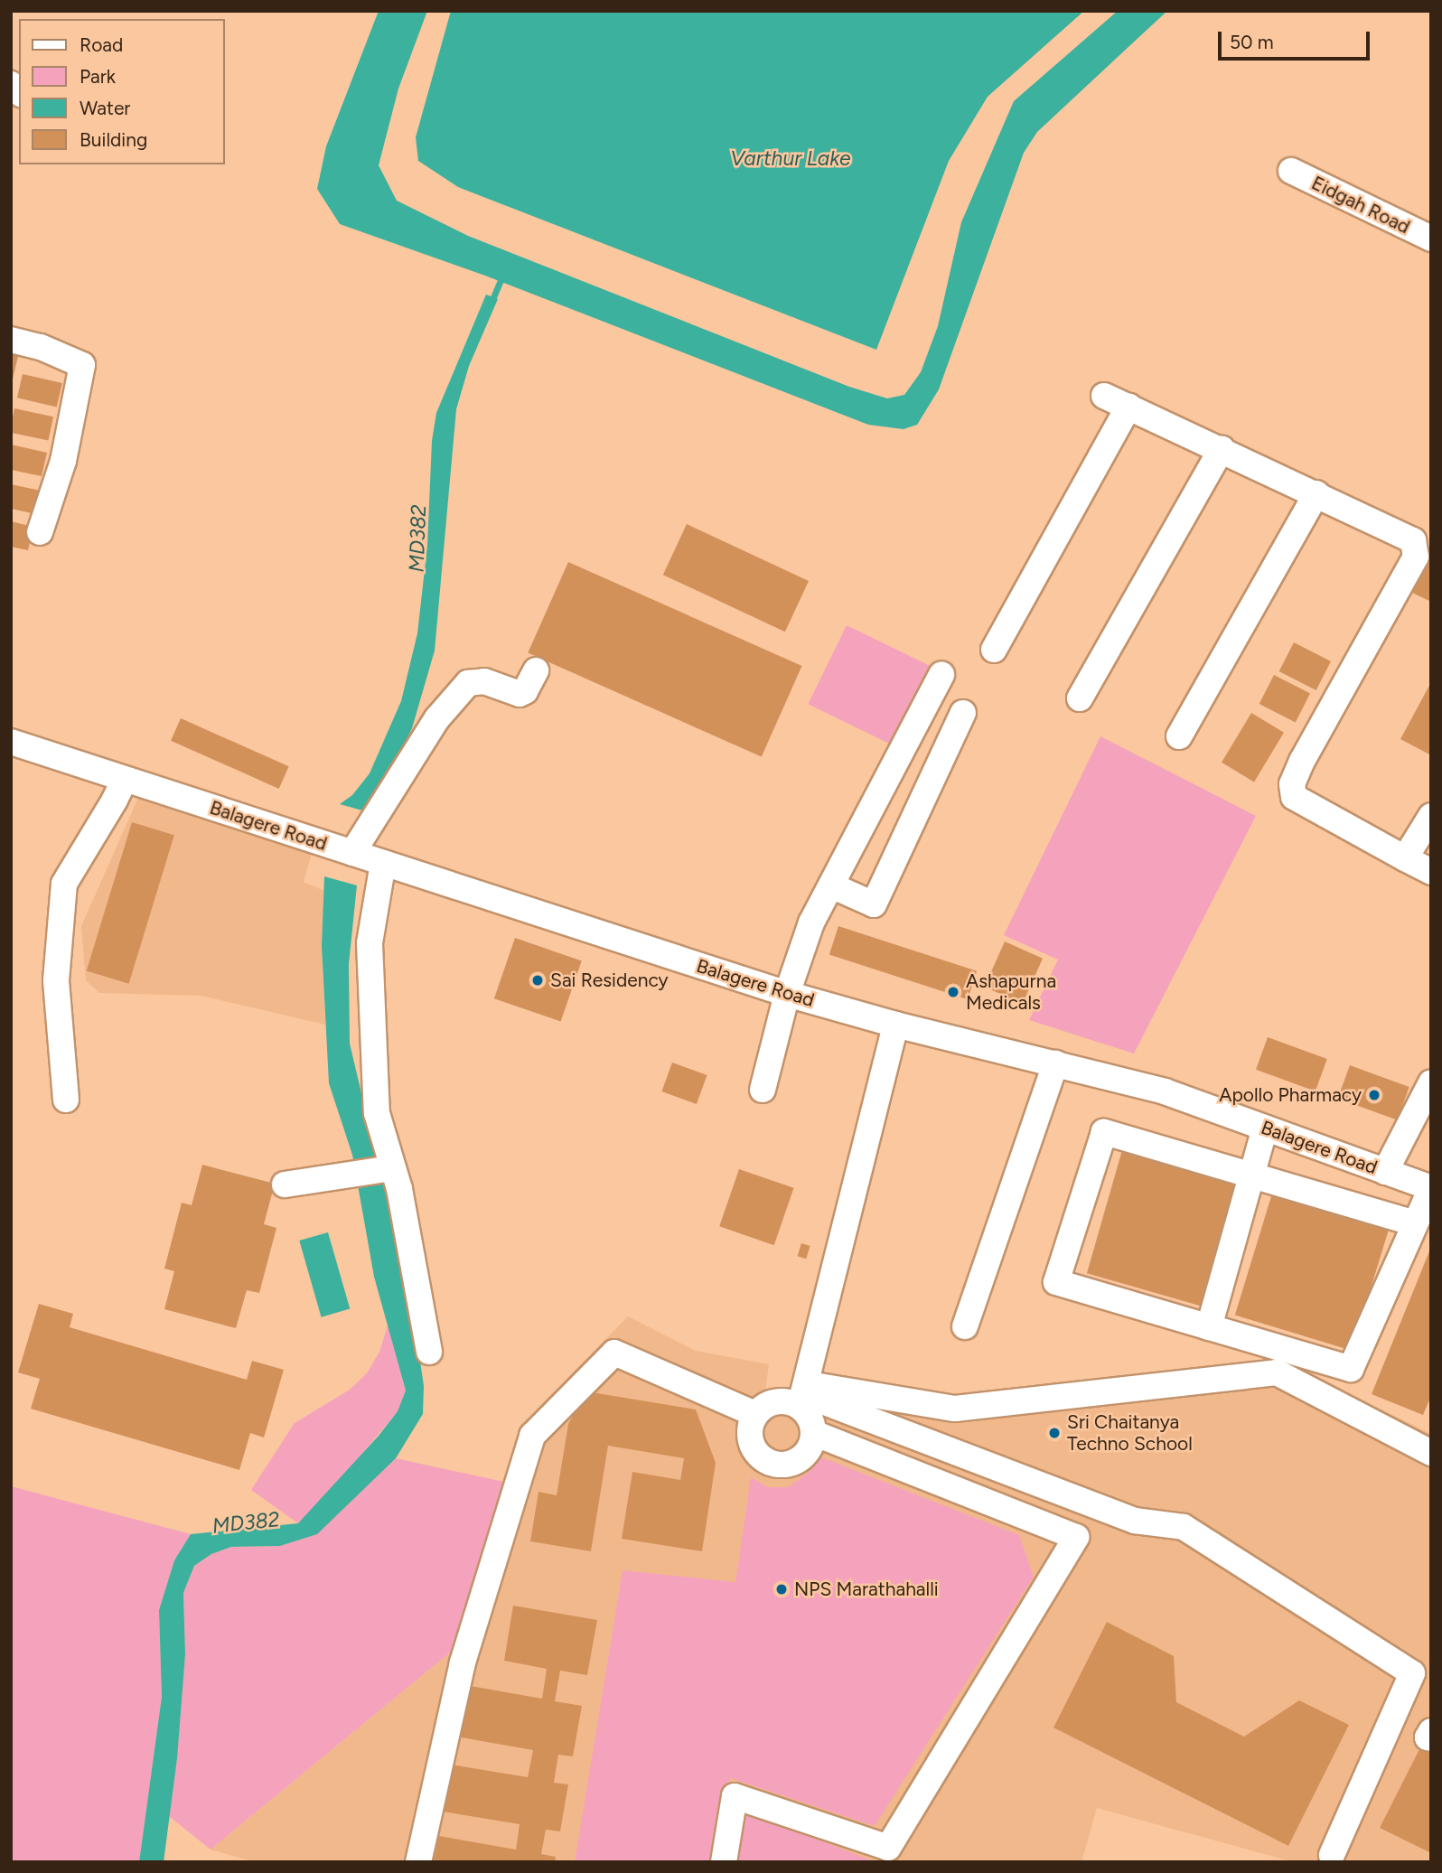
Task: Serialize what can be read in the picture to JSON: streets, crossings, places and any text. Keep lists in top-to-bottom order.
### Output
{
  "streets": {
    "street": ["Eidgah Road", "Balagere Road"]
  },
  "water": ["Varthur Lake", "MD382"],
  "places": [
    "Sai Residency",
    "Ashapurna Medicals",
    "Apollo Pharmacy",
    "Sri Chaitanya Techno School",
    "NPS Marathahalli"
  ],
  "legend": [
    "Road",
    "Park",
    "Water",
    "Building"
  ],
  "scale_bar": "50 m"
}
